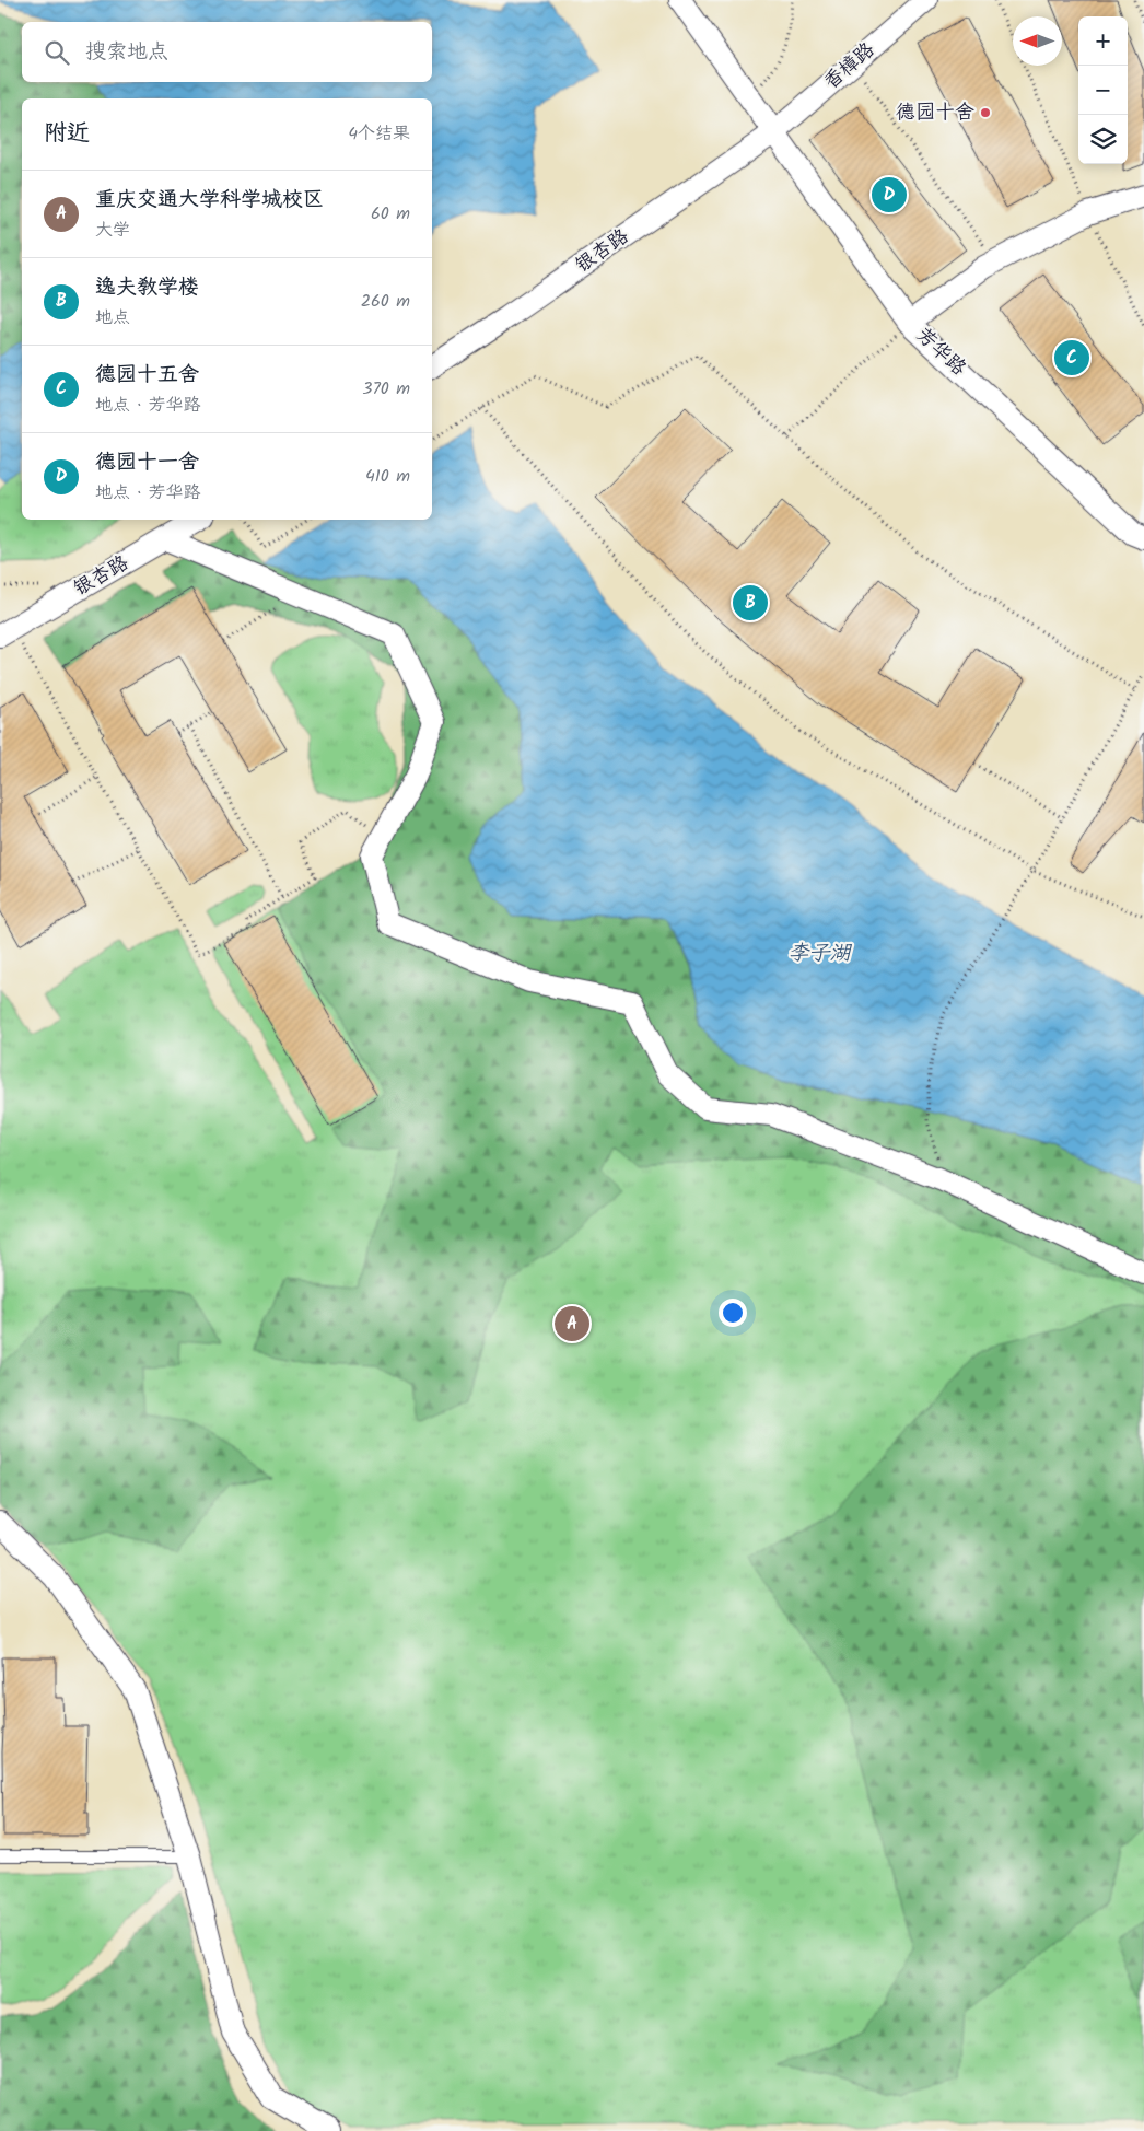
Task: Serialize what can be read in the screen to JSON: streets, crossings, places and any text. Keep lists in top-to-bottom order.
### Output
{
  "streets": {
    "street": ["香樟路", "银杏路", "芳华路"]
  },
  "crossings": [
    ["香樟路", "银杏路"],
    ["香樟路", "芳华路"],
    ["银杏路", "芳华路"]
  ],
  "water": ["李子湖"],
  "places": ["德园十舍"],
  "north": "left",
  "page": {
    "map_buttons": ["+", "−"],
    "search": "搜索地点",
    "heading": ["附近", "4个结果"],
    "list": [
      {
        "mark": "A",
        "name": "重庆交通大学科学城校区",
        "note": "大学",
        "value": "60 m"
      },
      {
        "mark": "B",
        "name": "逸夫教学楼",
        "note": "地点",
        "value": "260 m"
      },
      {
        "mark": "C",
        "name": "德园十五舍",
        "note": "地点 · 芳华路",
        "value": "370 m"
      },
      {
        "mark": "D",
        "name": "德园十一舍",
        "note": "地点 · 芳华路",
        "value": "410 m"
      }
    ],
    "pins": [
      "D",
      "C",
      "B",
      "A"
    ]
  }
}
